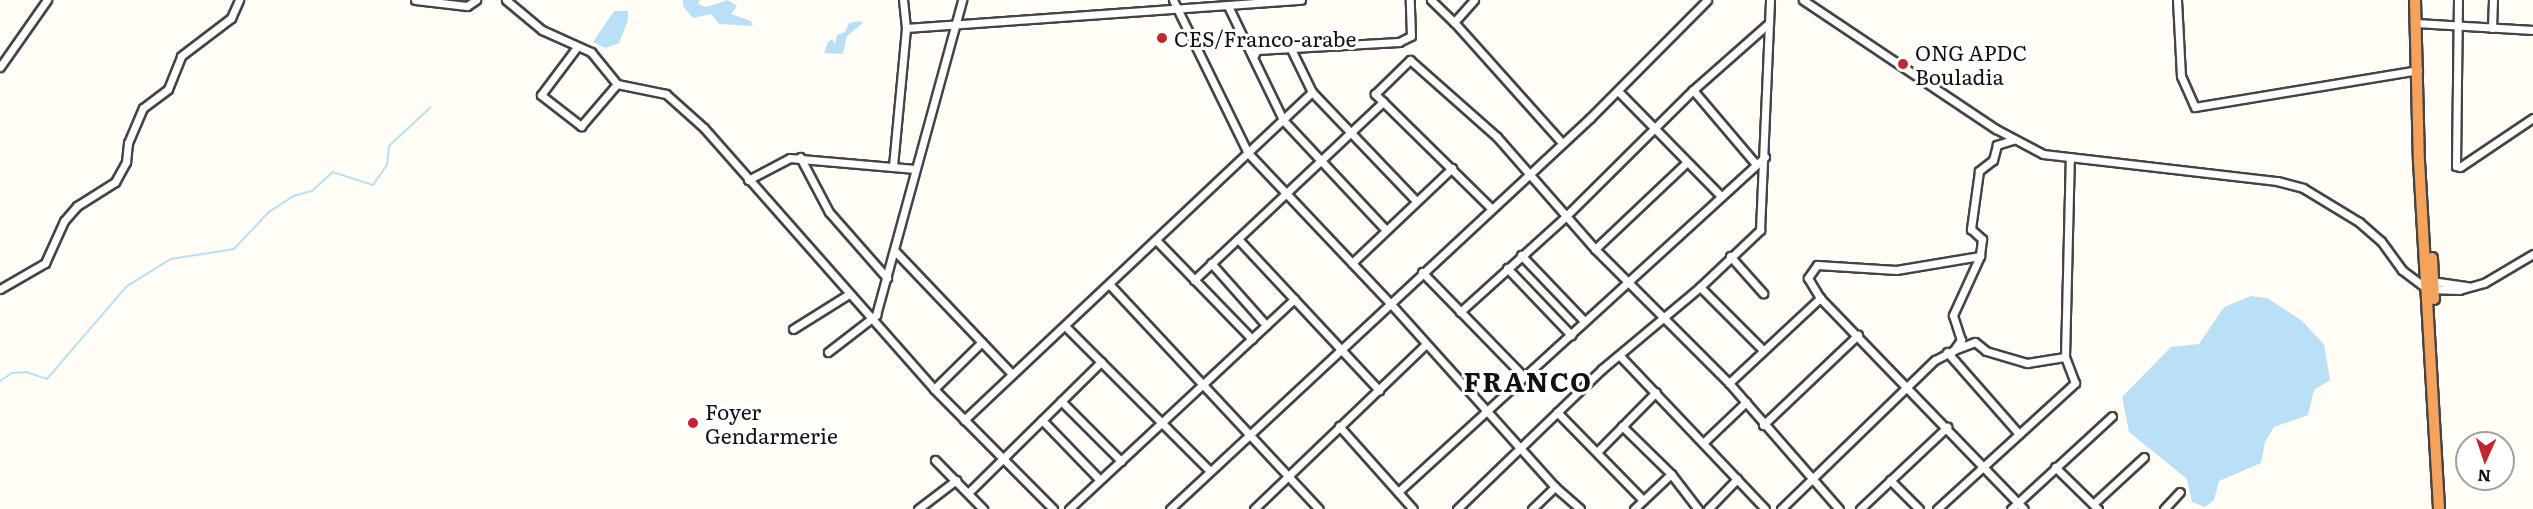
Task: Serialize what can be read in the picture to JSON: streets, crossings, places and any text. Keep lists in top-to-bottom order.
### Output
{
  "districts": ["FRANCO"],
  "places": ["CES/Franco-arabe", "ONG APDC Bouladia", "Foyer Gendarmerie"],
  "north": "bottom"
}
